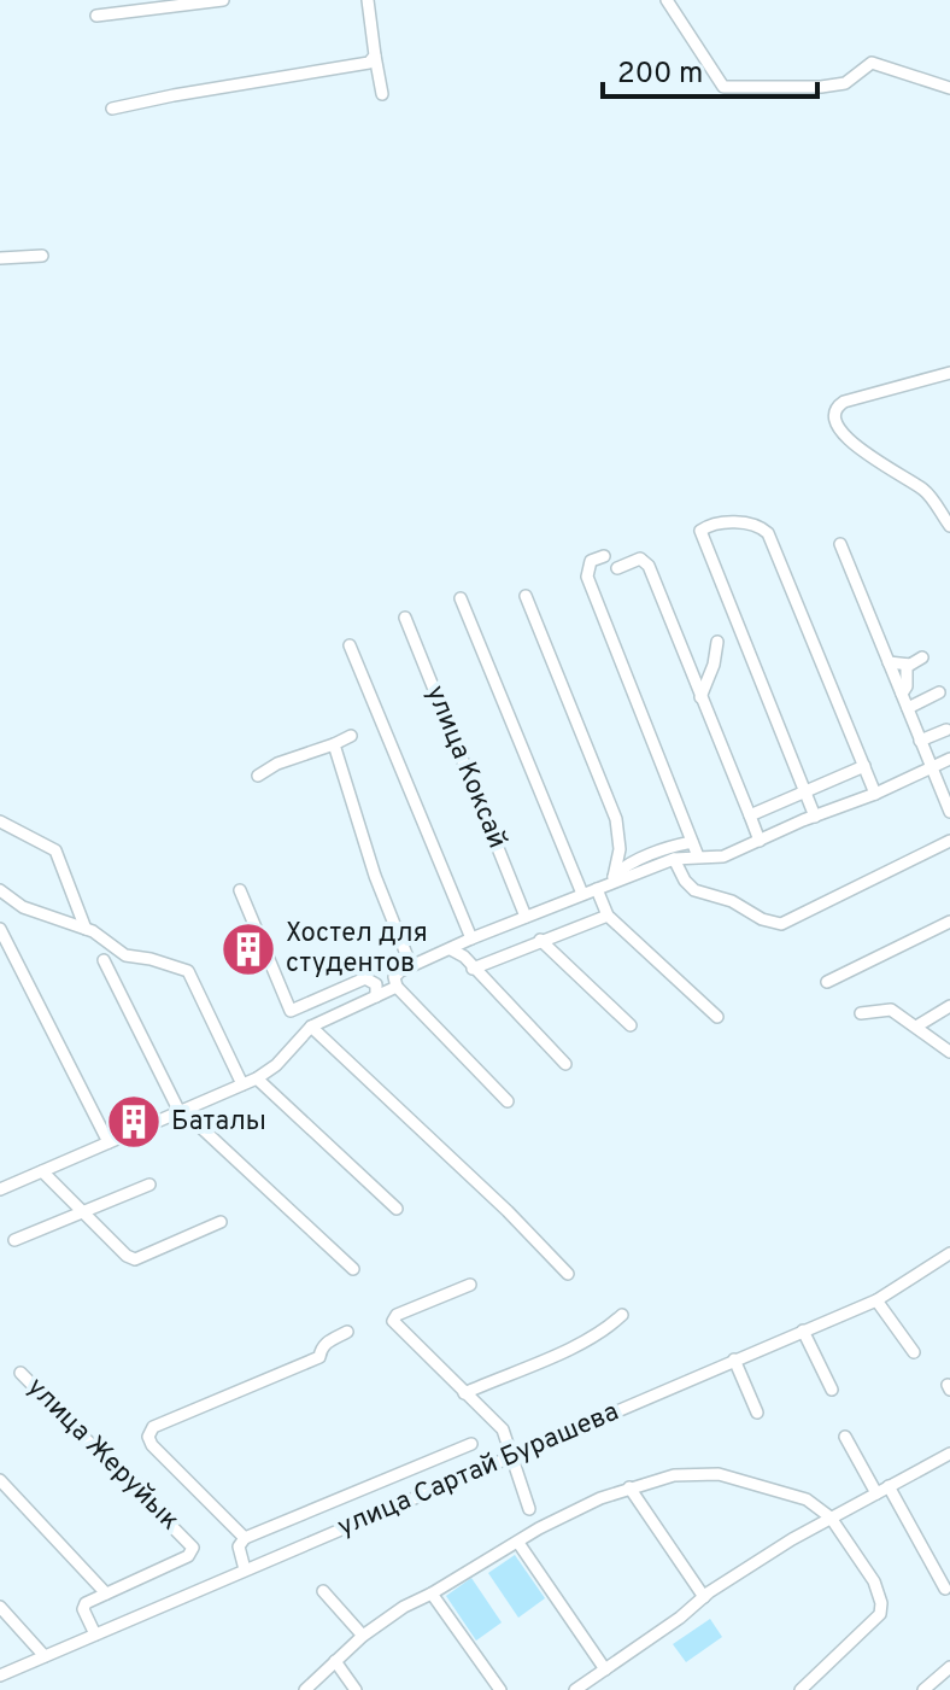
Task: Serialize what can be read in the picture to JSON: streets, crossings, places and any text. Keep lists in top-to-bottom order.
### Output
{
  "streets": {
    "street": ["улица Коксай", "улица Жеруйык", "улица Сартай Бурашева"]
  },
  "places": {
    "building": ["Хостел для студентов", "Баталы"]
  },
  "scale_bar": "200 m"
}
